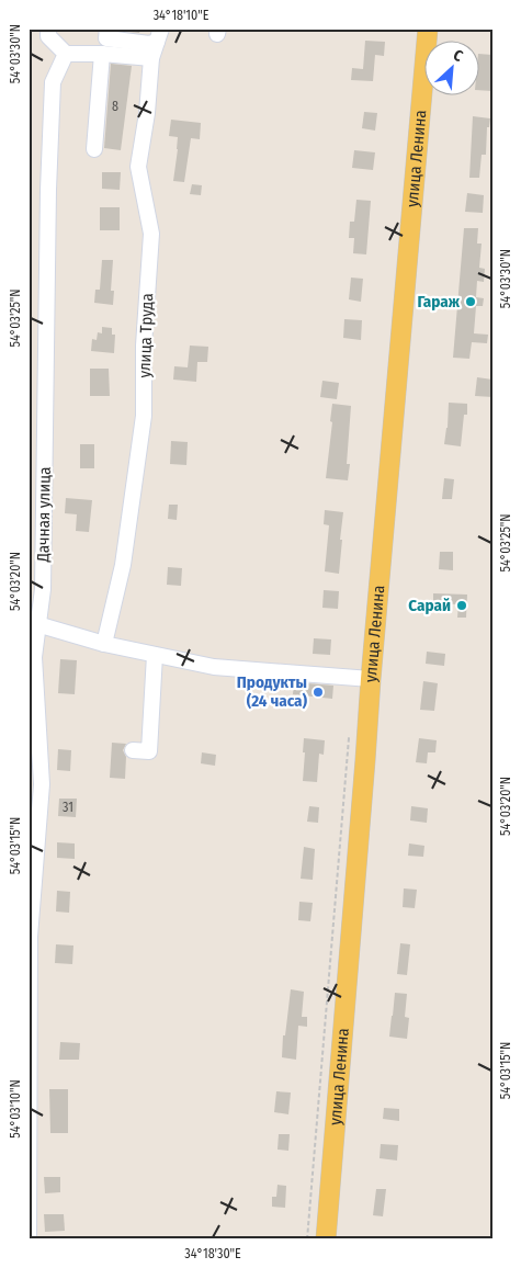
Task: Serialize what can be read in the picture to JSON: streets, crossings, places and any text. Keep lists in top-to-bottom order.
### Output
{
  "streets": {
    "main road": ["улица Ленина"],
    "street": ["улица Труда", "Дачная улица"]
  },
  "places": ["Гараж", "Сарай", "Продукты (24 часа)"],
  "house_numbers": ["8", "31"],
  "north": "top right",
  "coordinates": [
    "34°18'10\"E",
    "54°03'30\"N",
    "54°03'25\"N",
    "54°03'20\"N",
    "54°03'15\"N",
    "54°03'10\"N",
    "34°18'30\"E"
  ]
}
